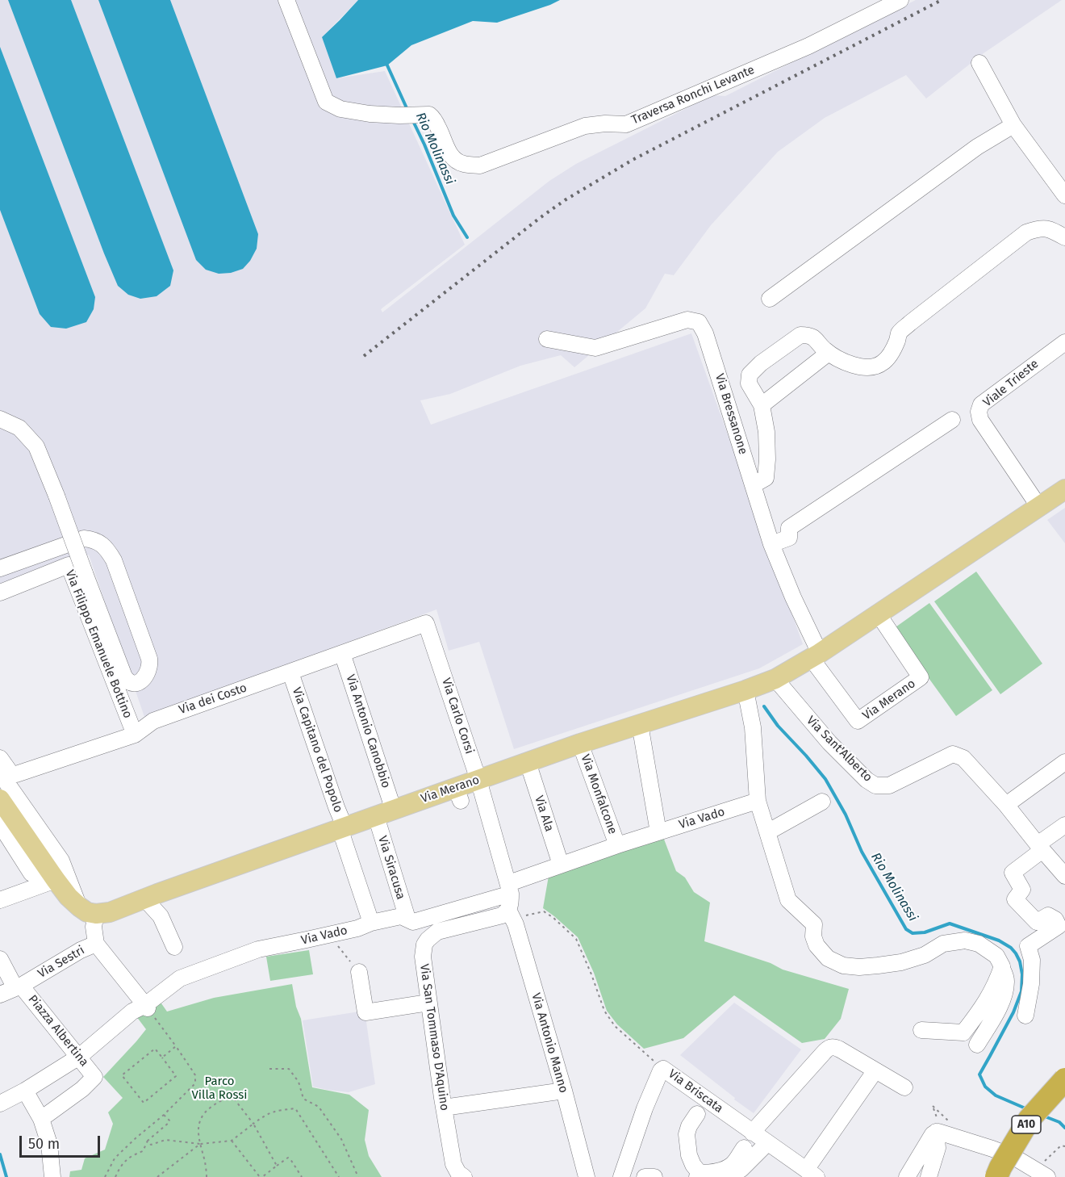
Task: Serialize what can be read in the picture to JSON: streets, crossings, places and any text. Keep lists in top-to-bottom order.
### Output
{
  "streets": {
    "highway": ["A10"],
    "main road": ["Via Merano"],
    "street": [
      "Traversa Ronchi Levante",
      "Viale Trieste",
      "Via Bressanone",
      "Via Filippo Emanuele Bottino",
      "Via dei Costo",
      "Via Carlo Corsi",
      "Via Antonio Canobbio",
      "Via Sant'Alberto",
      "Via Capitano del Popolo",
      "Via Monfalcone",
      "Via Ala",
      "Via Vado",
      "Via Siracusa",
      "Via Sestri",
      "Piazza Albertina",
      "Via San Tommaso D'Aquino",
      "Via Antonio Manno",
      "Via Briscata"
    ]
  },
  "crossings": [
    ["Viale Trieste", "Via Merano"],
    ["Via Bressanone", "Via Merano"],
    ["Via Filippo Emanuele Bottino", "Via dei Costo"],
    ["Via dei Costo", "Via Carlo Corsi"],
    ["Via dei Costo", "Via Antonio Canobbio"],
    ["Via dei Costo", "Via Capitano del Popolo"],
    ["Via Merano", "Via Carlo Corsi"],
    ["Via Merano", "Via Antonio Canobbio"],
    ["Via Merano", "Via Sant'Alberto"],
    ["Via Merano", "Via Capitano del Popolo"],
    ["Via Merano", "Via Monfalcone"],
    ["Via Merano", "Via Ala"],
    ["Via Merano", "Via Siracusa"],
    ["Via Carlo Corsi", "Via Vado"],
    ["Via Antonio Canobbio", "Via Siracusa"],
    ["Via Capitano del Popolo", "Via Vado"],
    ["Via Monfalcone", "Via Vado"],
    ["Via Ala", "Via Vado"],
    ["Via Vado", "Via Siracusa"],
    ["Via Vado", "Piazza Albertina"],
    ["Via Sestri", "Piazza Albertina"],
    ["Via San Tommaso D'Aquino", "Via Antonio Manno"]
  ],
  "water": ["Rio Molinassi"],
  "parks": ["Parco Villa Rossi"],
  "scale_bar": "50 m"
}
